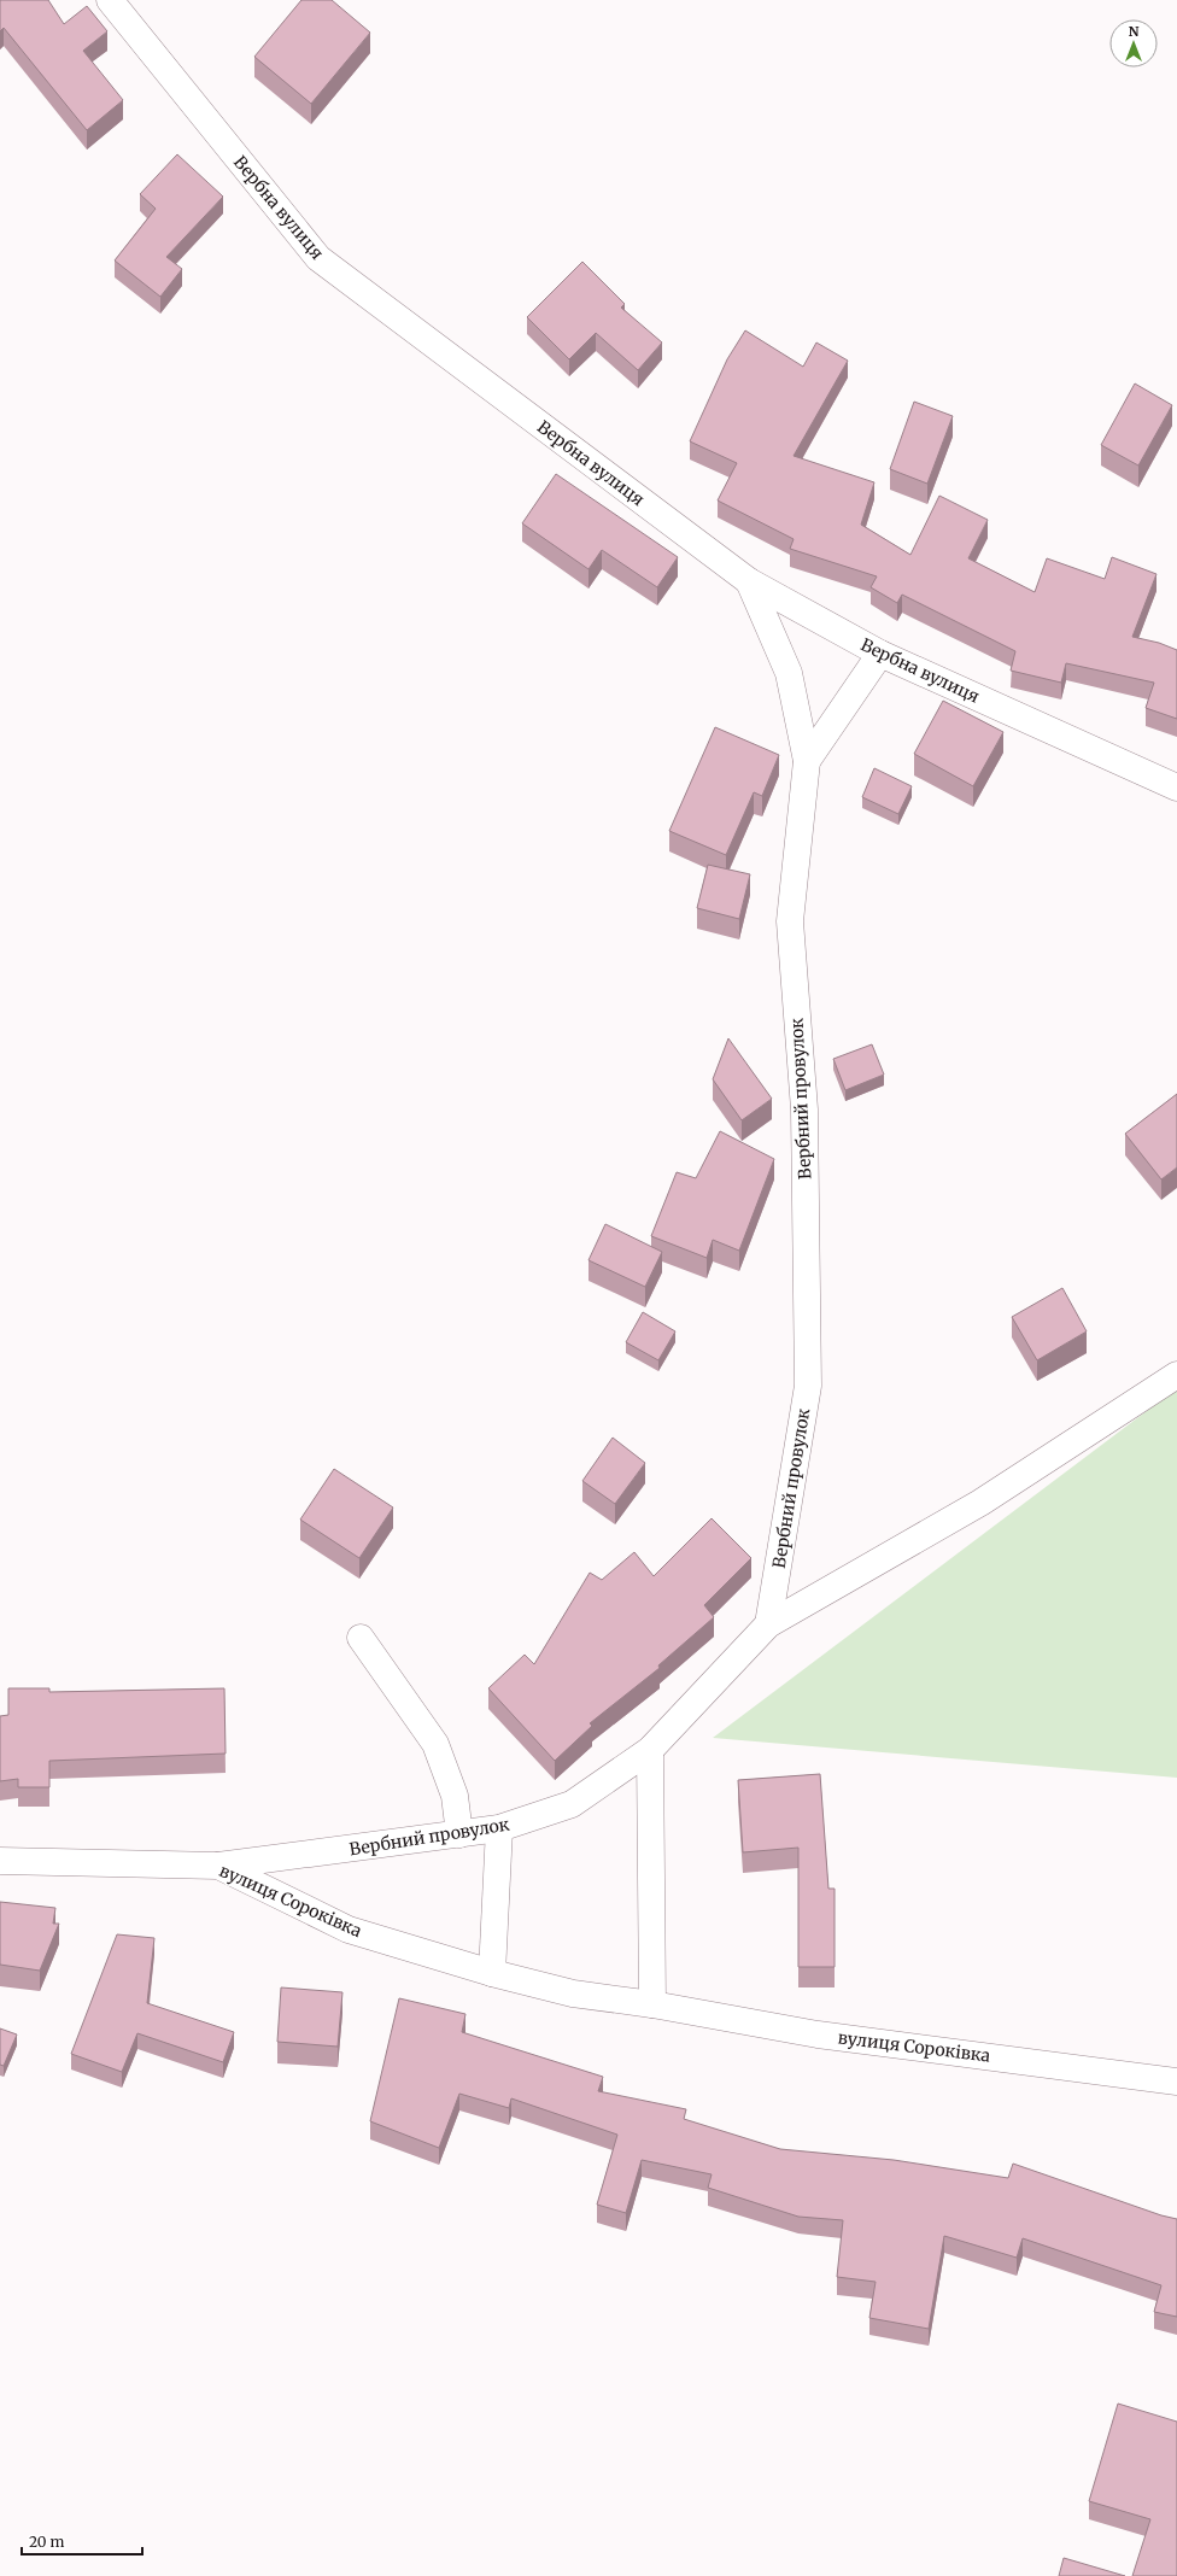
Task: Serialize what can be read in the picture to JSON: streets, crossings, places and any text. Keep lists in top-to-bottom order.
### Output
{
  "streets": {
    "street": ["Вербна вулиця", "Вербний провулок", "вулиця Сороківка"]
  },
  "crossings": [
    ["Вербна вулиця", "Вербний провулок"],
    ["Вербний провулок", "вулиця Сороківка"]
  ],
  "scale_bar": "20 m",
  "north": "top"
}
